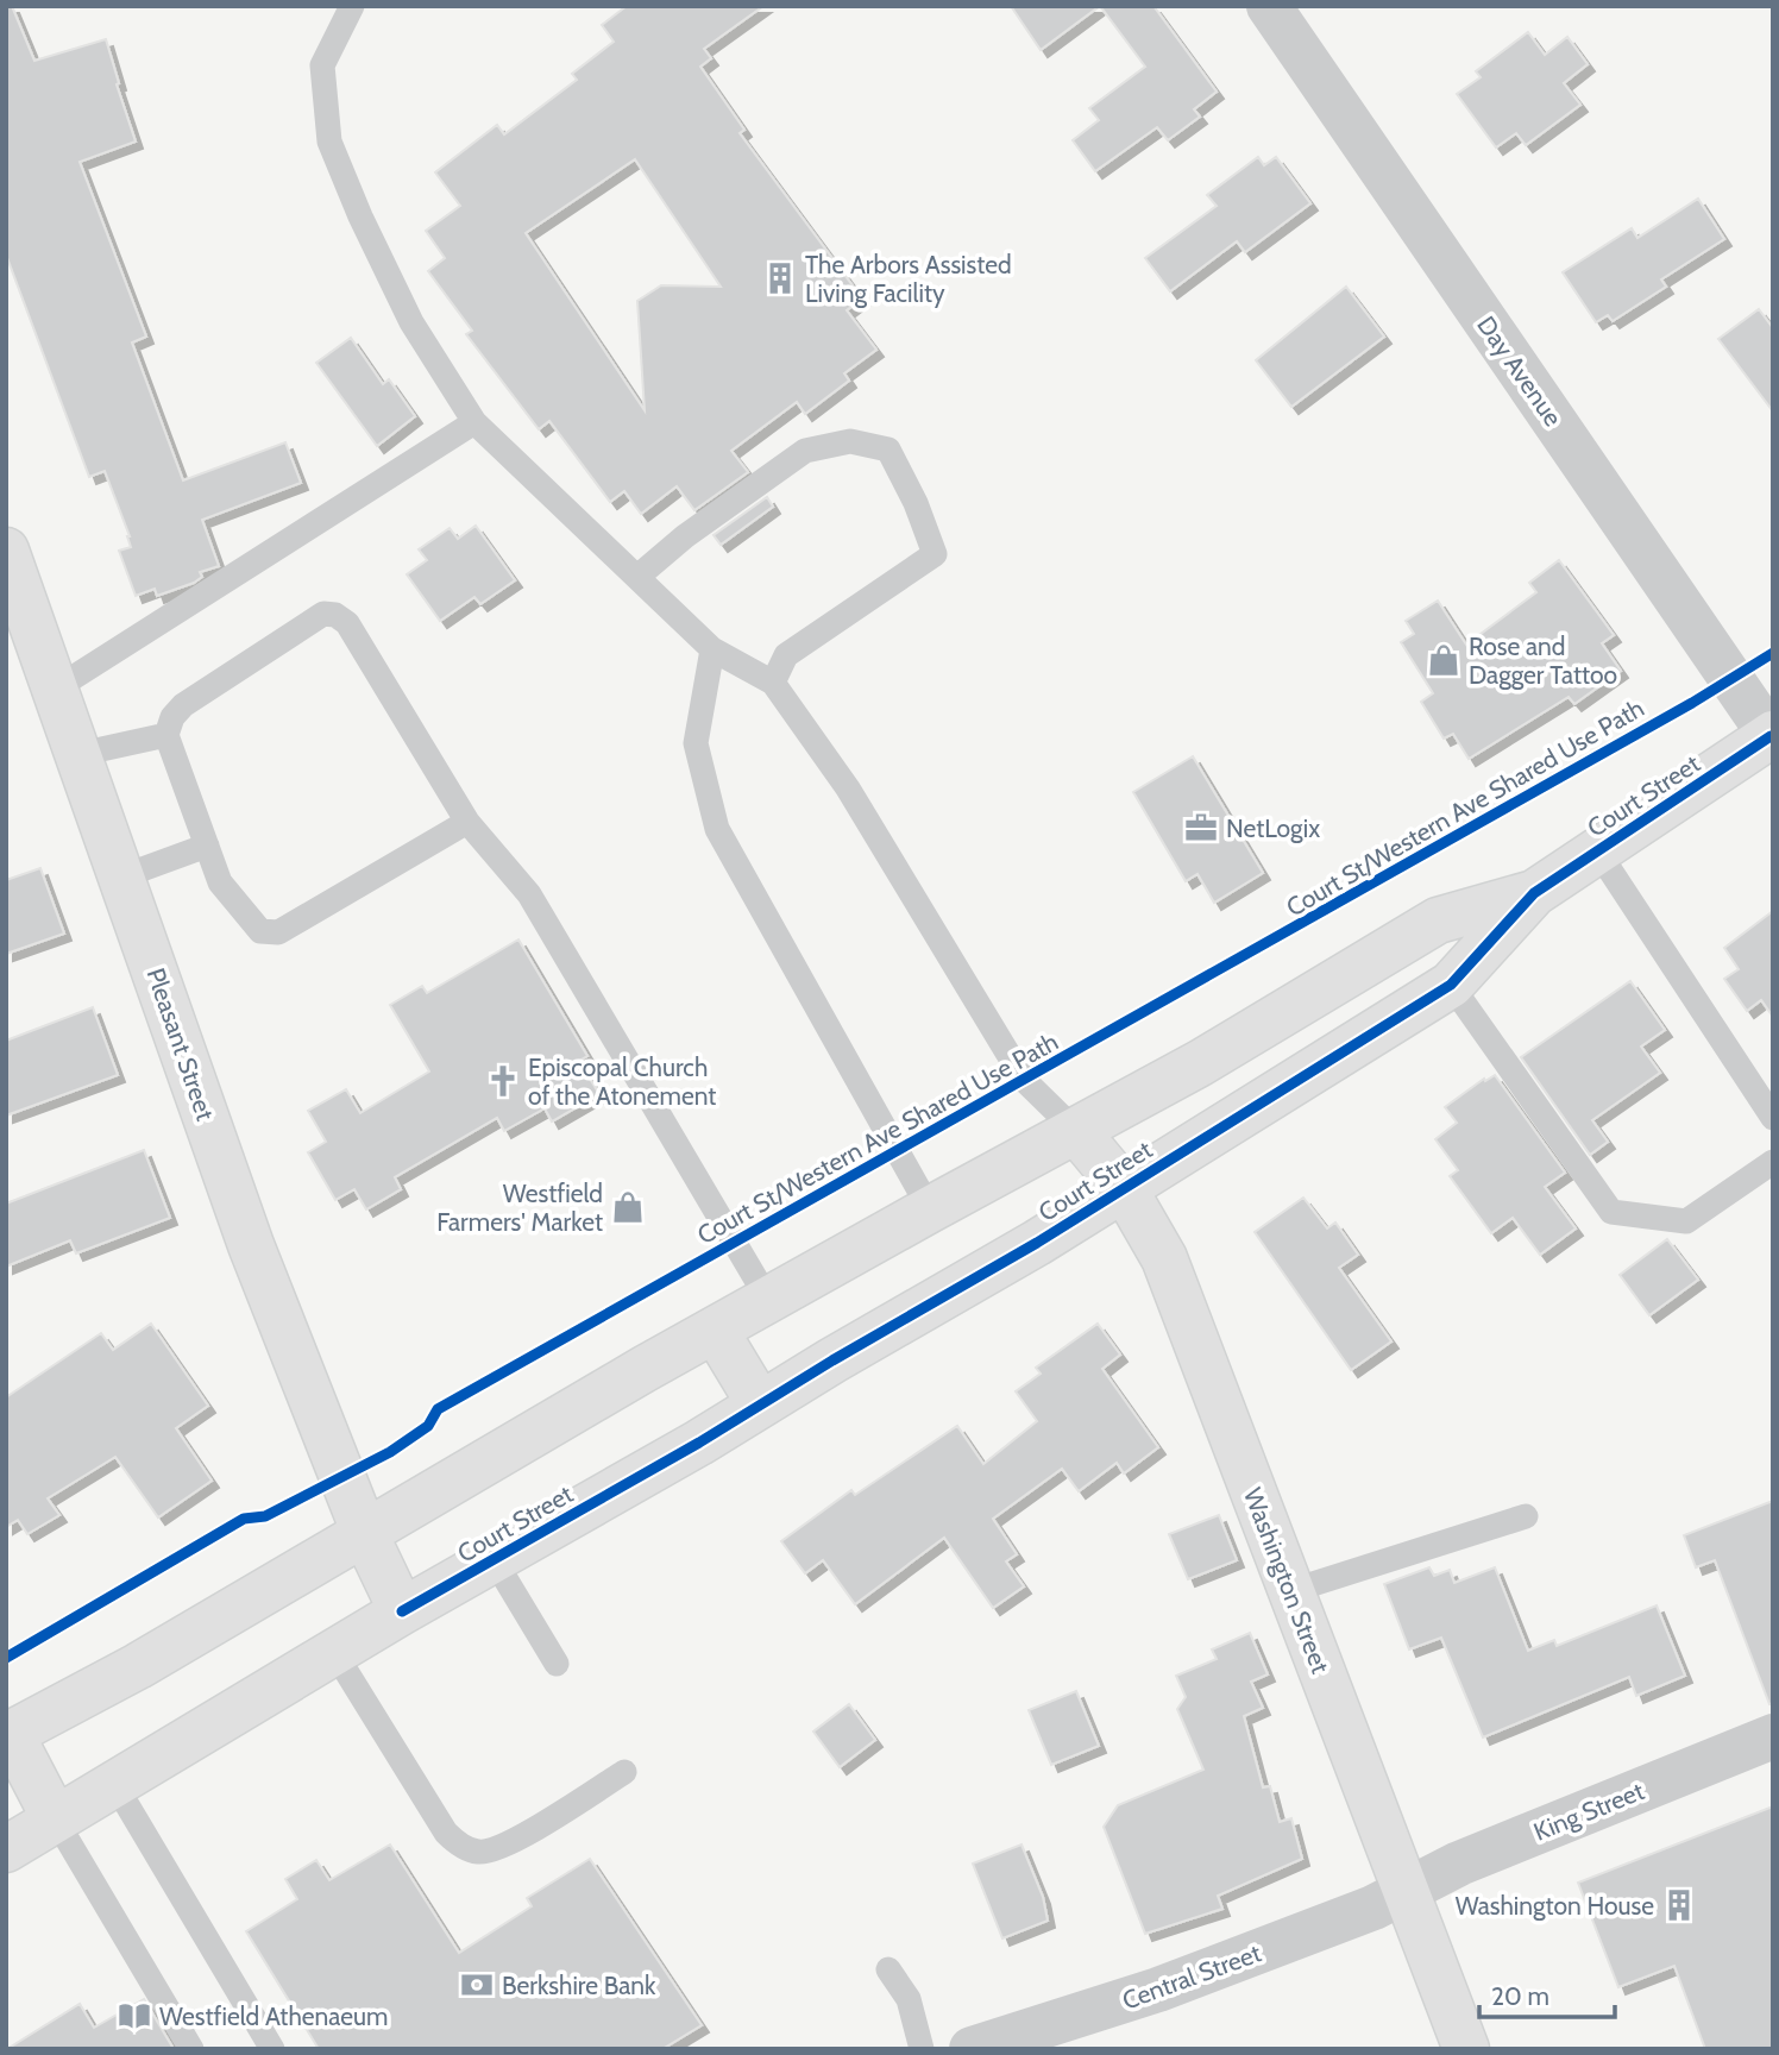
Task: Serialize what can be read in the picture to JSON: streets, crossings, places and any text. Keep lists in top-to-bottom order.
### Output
{
  "streets": {
    "main road": ["Court Street", "Pleasant Street", "Washington Street"],
    "street": ["Day Avenue", "King Street", "Central Street"],
    "cycle path": ["Court St/Western Ave Shared Use Path"]
  },
  "crossings": [
    ["Day Avenue", "Court Street"],
    ["Court Street", "Pleasant Street"],
    ["Court Street", "Washington Street"],
    ["Washington Street", "King Street"],
    ["Washington Street", "Central Street"],
    ["King Street", "Central Street"]
  ],
  "places": {
    "building": ["The Arbors Assisted Living Facility", "Washington House"],
    "shop": ["Rose and Dagger Tattoo", "Westfield Farmers' Market"],
    "office": ["NetLogix"],
    "church": ["Episcopal Church of the Atonement"],
    "bank": ["Berkshire Bank"],
    "library": ["Westfield Athenaeum"]
  },
  "scale_bar": "20 m"
}
